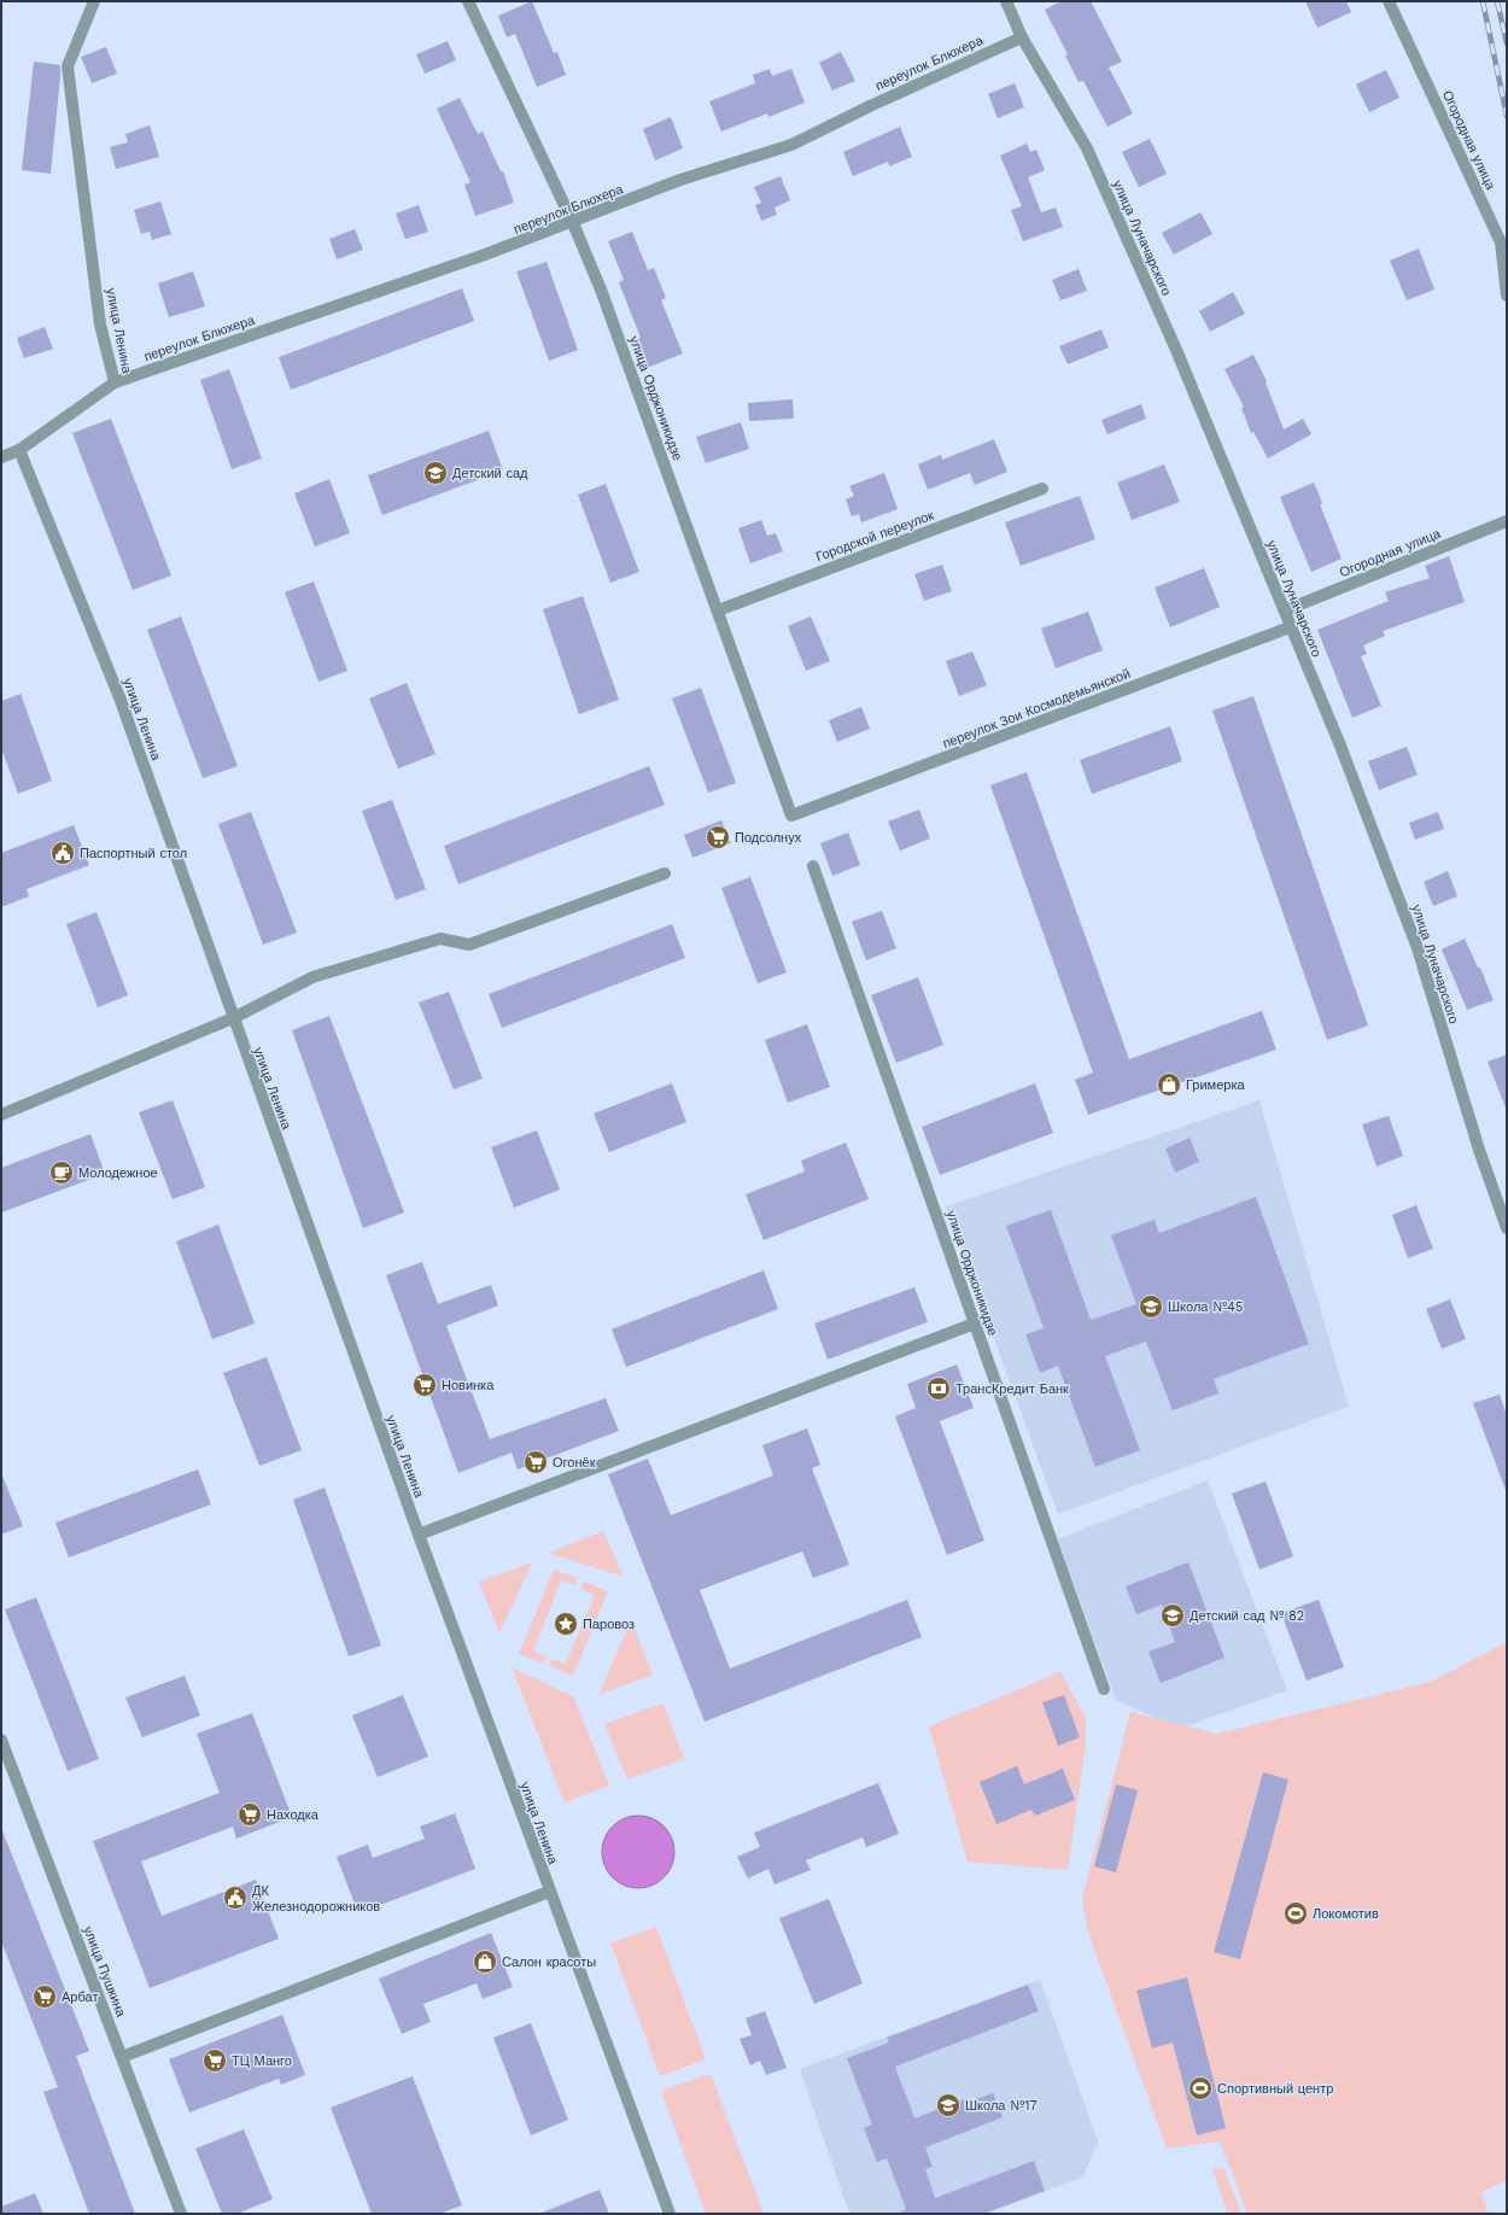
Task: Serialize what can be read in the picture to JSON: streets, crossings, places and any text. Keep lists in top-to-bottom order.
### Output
{
  "streets": {
    "street": [
      "переулок Блюхера",
      "Огородная улица",
      "улица Луначарского",
      "улица Ленина",
      "улица Орджоникидзе",
      "Городской переулок",
      "переулок Зои Космодемьянской",
      "улица Пушкина"
    ]
  },
  "crossings": [
    ["переулок Блюхера", "улица Луначарского"],
    ["переулок Блюхера", "улица Ленина"],
    ["переулок Блюхера", "улица Орджоникидзе"],
    ["Огородная улица", "улица Луначарского"],
    ["улица Луначарского", "переулок Зои Космодемьянской"],
    ["улица Орджоникидзе", "Городской переулок"],
    ["улица Орджоникидзе", "переулок Зои Космодемьянской"]
  ],
  "places": {
    "school or university": [
      "Детский сад",
      "Школа №45",
      "Детский сад № 82",
      "Школа №17"
    ],
    "supermarket": [
      "Подсолнух",
      "Новинка",
      "Огонёк",
      "Находка",
      "Арбат",
      "ТЦ Манго"
    ],
    "public building": ["Паспортный стол", "ДК Железнодорожников"],
    "shop": ["Гримерка", "Салон красоты"],
    "cafe": ["Молодежное"],
    "bank": ["ТрансКредит Банк"],
    "place": ["Паровоз"],
    "sports": ["Локомотив", "Спортивный центр"]
  }
}
